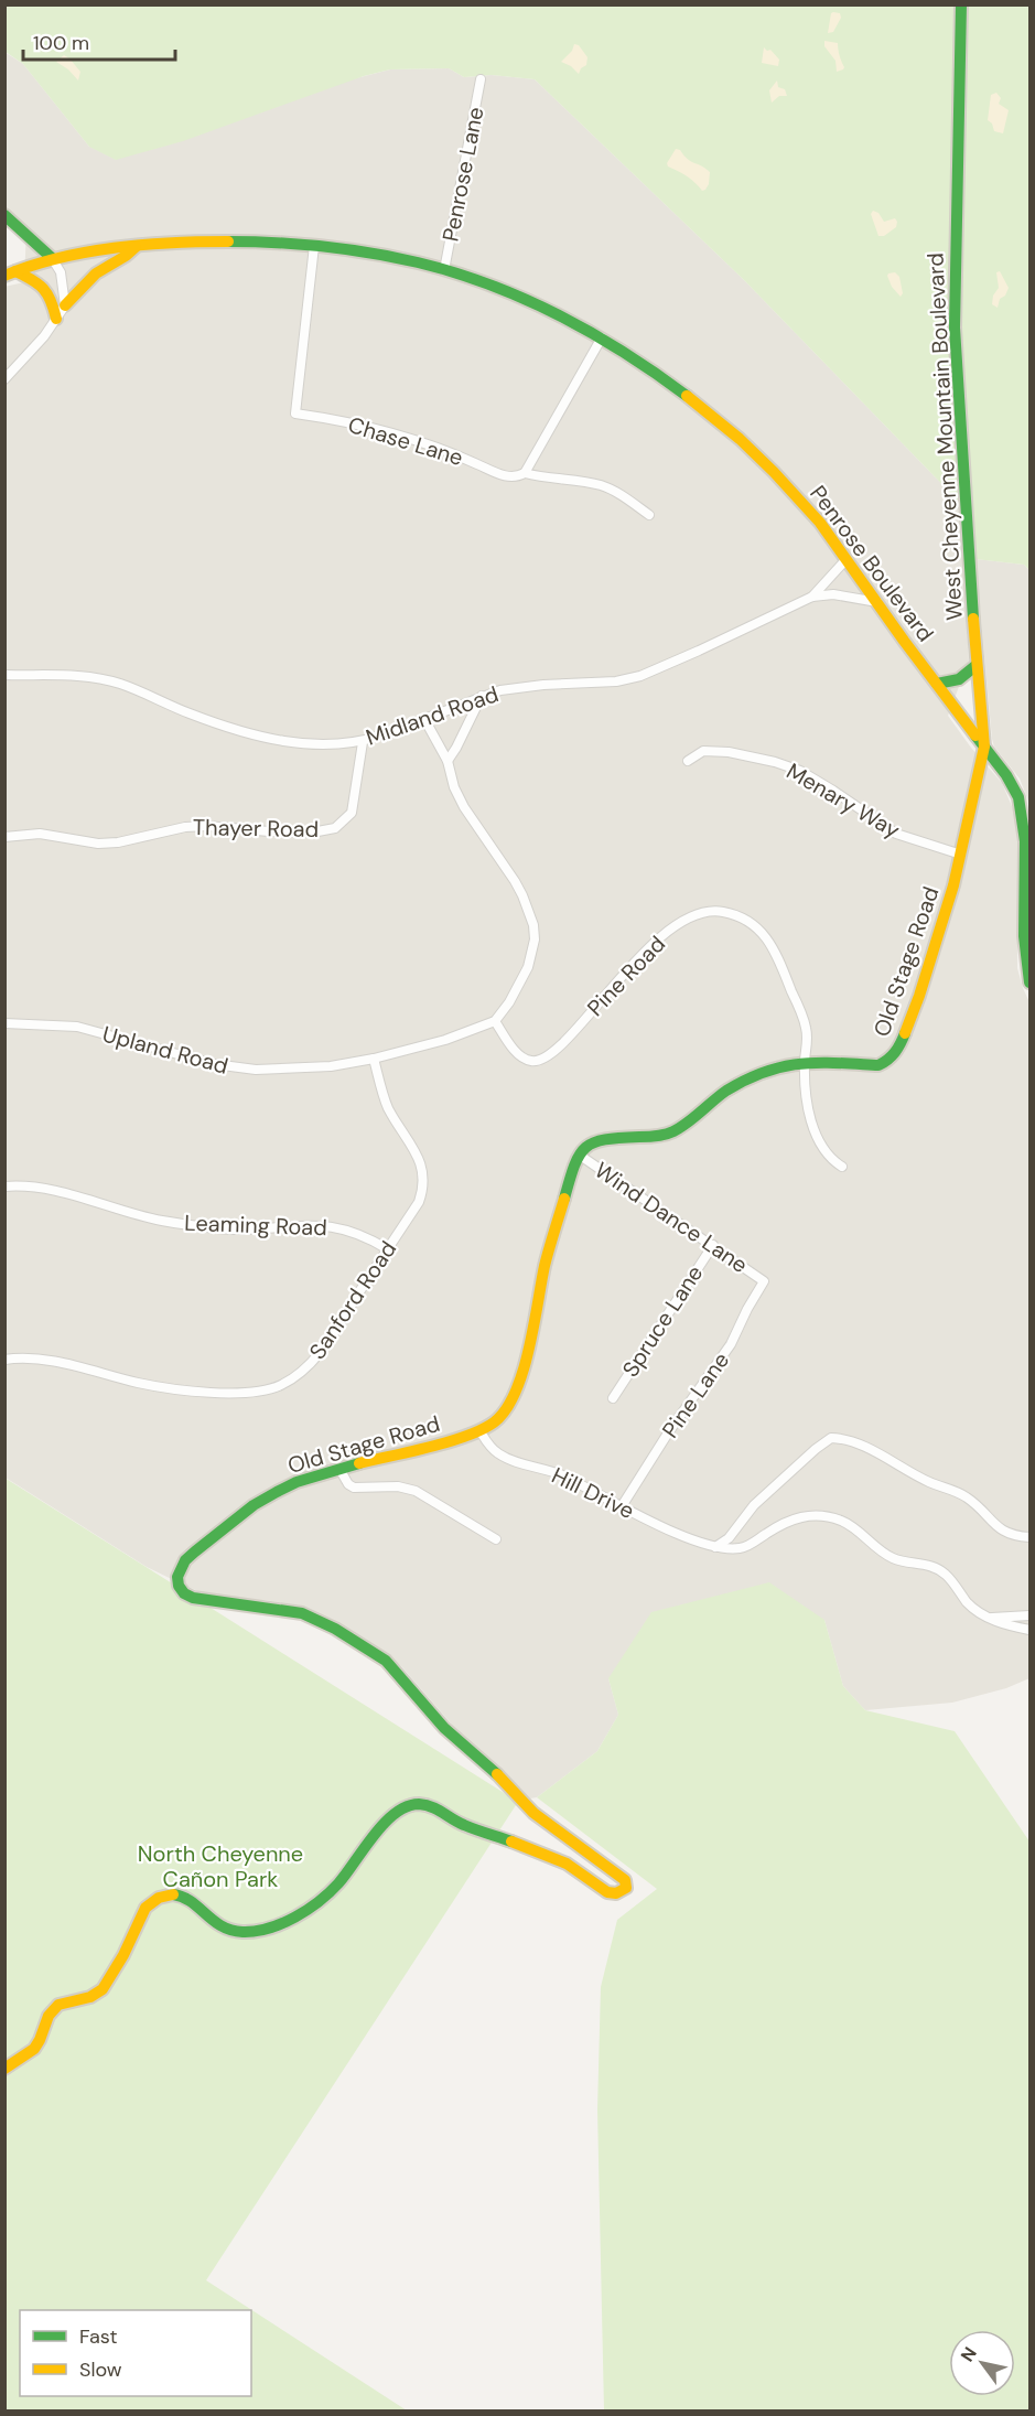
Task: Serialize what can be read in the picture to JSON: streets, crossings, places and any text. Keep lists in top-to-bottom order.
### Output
{
  "streets": {
    "street": [
      "Penrose Lane",
      "West Cheyenne Mountain Boulevard",
      "Chase Lane",
      "Penrose Boulevard",
      "Midland Road",
      "Menary Way",
      "Thayer Road",
      "Old Stage Road",
      "Pine Road",
      "Upland Road",
      "Wind Dance Lane",
      "Leaming Road",
      "Sanford Road",
      "Spruce Lane",
      "Pine Lane",
      "Hill Drive"
    ]
  },
  "crossings": [
    ["Penrose Lane", "Penrose Boulevard"],
    ["West Cheyenne Mountain Boulevard", "Penrose Boulevard"],
    ["West Cheyenne Mountain Boulevard", "Old Stage Road"],
    ["Chase Lane", "Penrose Boulevard"],
    ["Penrose Boulevard", "Midland Road"],
    ["Penrose Boulevard", "Old Stage Road"],
    ["Midland Road", "Thayer Road"],
    ["Menary Way", "Old Stage Road"],
    ["Old Stage Road", "Pine Road"],
    ["Old Stage Road", "Wind Dance Lane"],
    ["Old Stage Road", "Hill Drive"],
    ["Pine Road", "Upland Road"],
    ["Upland Road", "Sanford Road"],
    ["Wind Dance Lane", "Spruce Lane"],
    ["Wind Dance Lane", "Pine Lane"],
    ["Leaming Road", "Sanford Road"],
    ["Pine Lane", "Hill Drive"]
  ],
  "parks": ["North Cheyenne Cañon Park"],
  "legend": ["Fast", "Slow"],
  "scale_bar": "100 m",
  "north": "top left"
}
